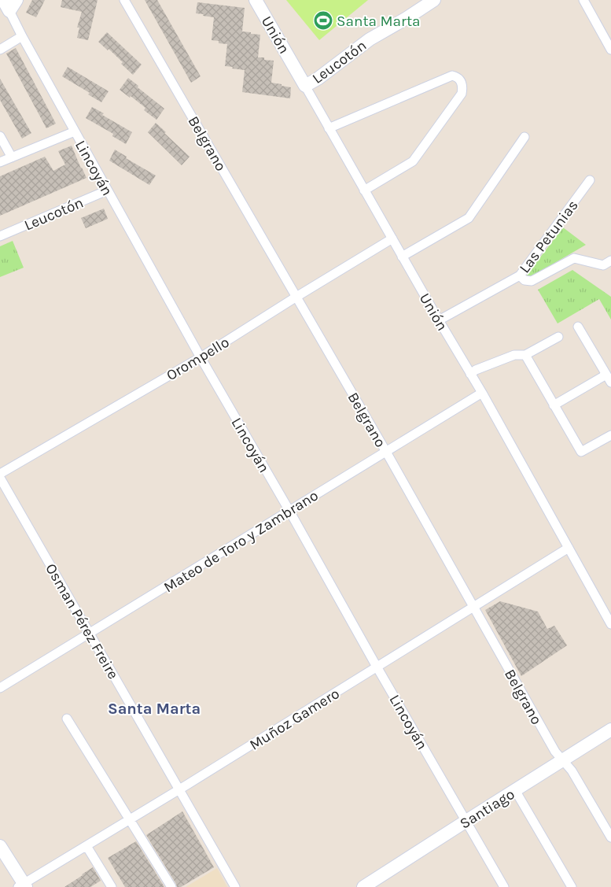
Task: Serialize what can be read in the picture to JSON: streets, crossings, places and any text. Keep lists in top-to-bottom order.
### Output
{
  "streets": {
    "street": [
      "Unión",
      "Leucotón",
      "Belgrano",
      "Lincoyán",
      "Las Petunias",
      "Orompello",
      "Mateo de Toro y Zambrano",
      "Osman Pérez Freire",
      "Muñoz Gamero",
      "Santiago"
    ]
  },
  "crossings": [
    ["Unión", "Leucotón"],
    ["Unión", "Las Petunias"],
    ["Unión", "Orompello"],
    ["Unión", "Mateo de Toro y Zambrano"],
    ["Unión", "Muñoz Gamero"],
    ["Leucotón", "Lincoyán"],
    ["Belgrano", "Orompello"],
    ["Belgrano", "Mateo de Toro y Zambrano"],
    ["Belgrano", "Muñoz Gamero"],
    ["Belgrano", "Santiago"],
    ["Lincoyán", "Orompello"],
    ["Lincoyán", "Mateo de Toro y Zambrano"],
    ["Lincoyán", "Muñoz Gamero"],
    ["Lincoyán", "Santiago"],
    ["Mateo de Toro y Zambrano", "Osman Pérez Freire"],
    ["Osman Pérez Freire", "Muñoz Gamero"]
  ],
  "districts": ["Santa Marta"],
  "places": {
    "sports": ["Santa Marta"]
  }
}
